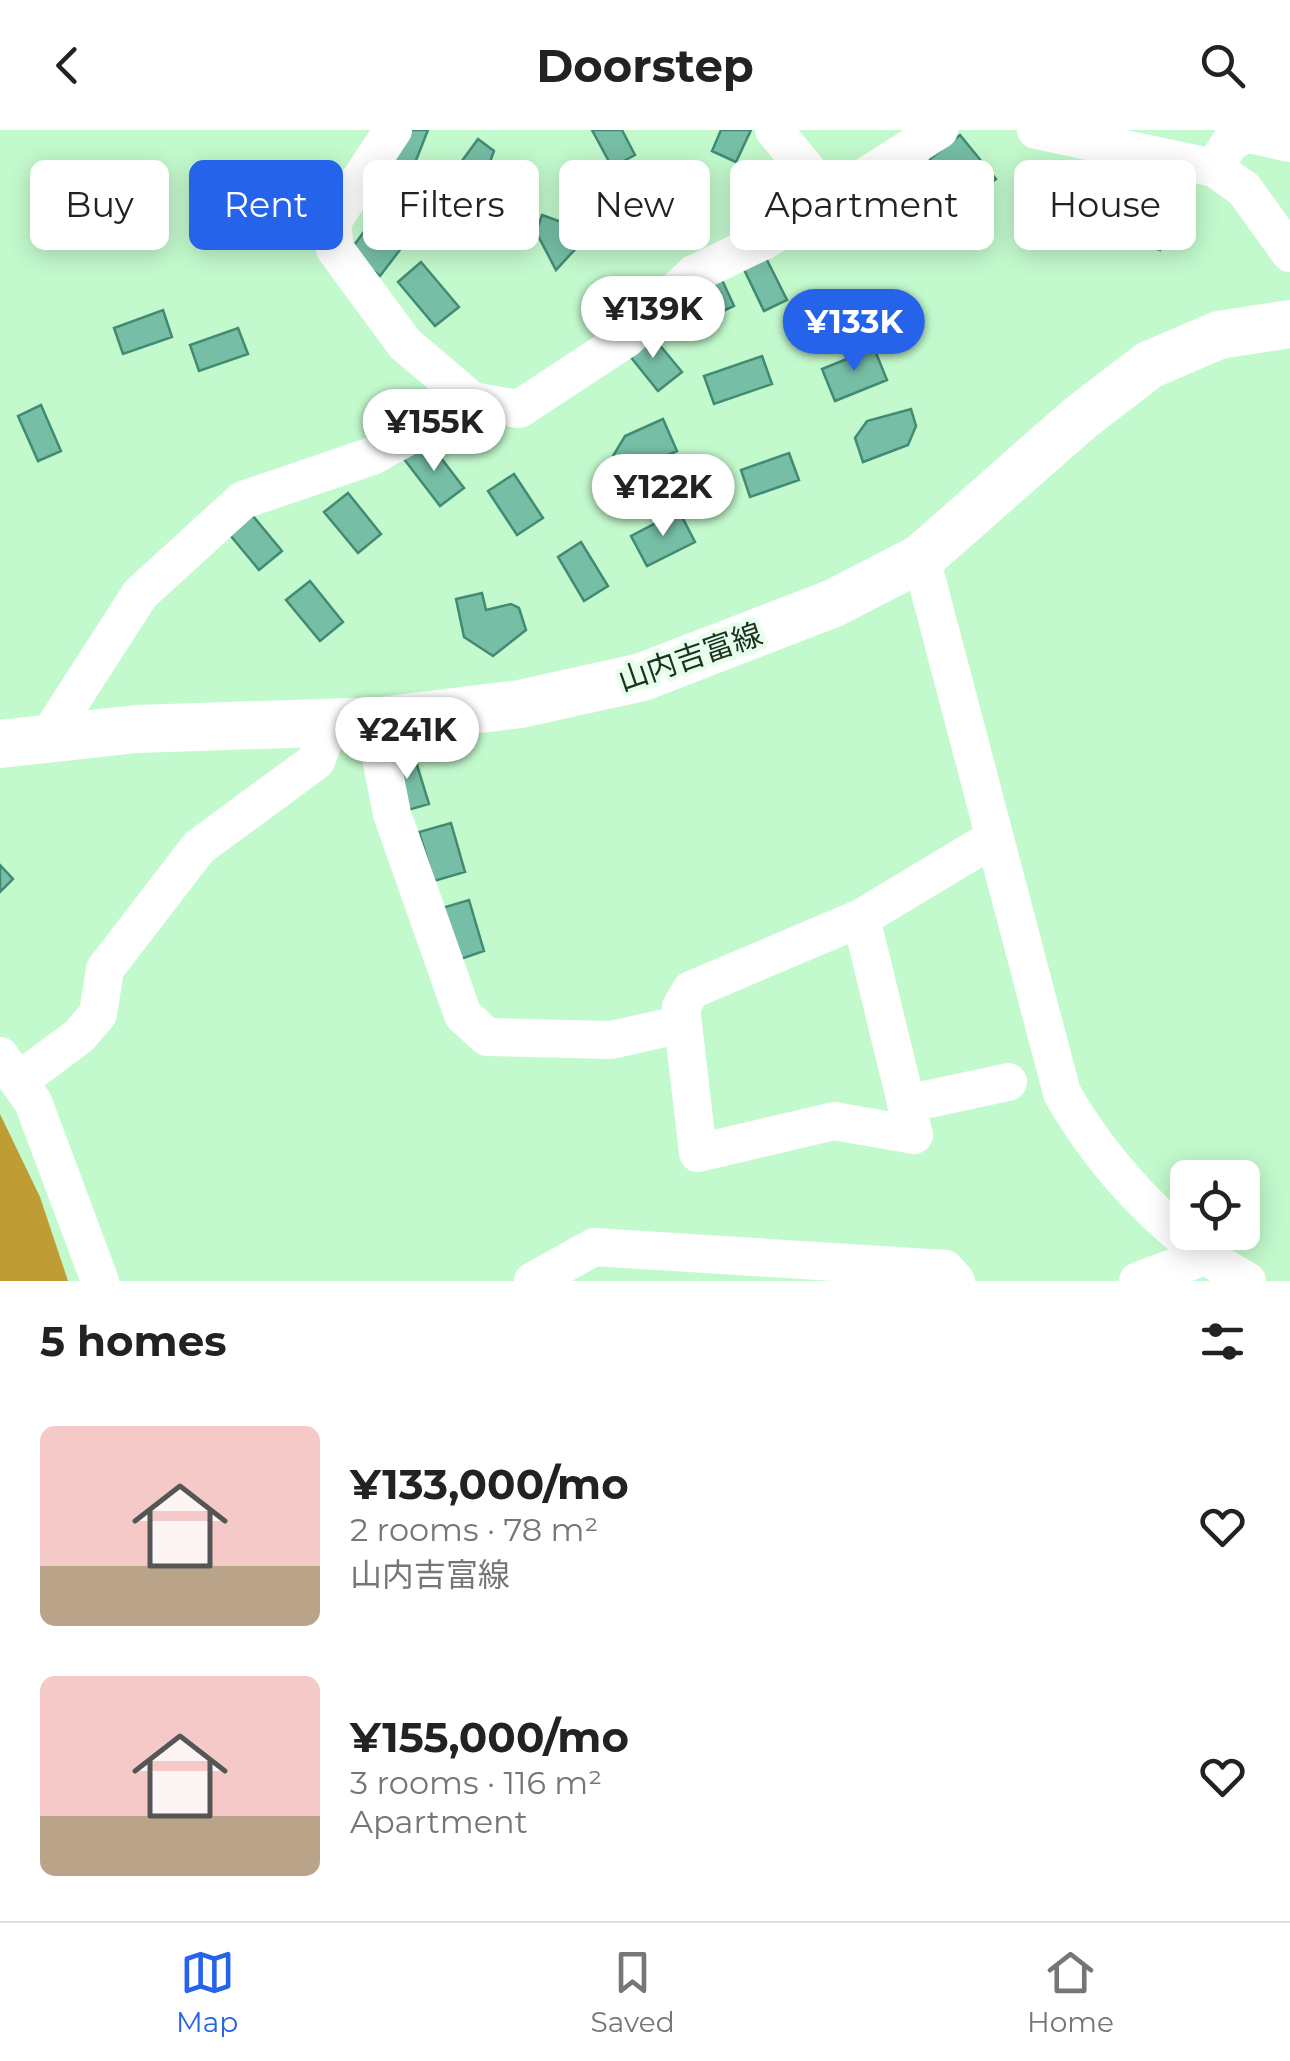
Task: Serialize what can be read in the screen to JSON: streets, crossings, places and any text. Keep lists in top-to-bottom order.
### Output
{
  "streets": {
    "main road": ["山内吉富線"]
  },
  "page": {
    "header": "Doorstep",
    "chip": [
      "Buy",
      "Rent",
      "Filters",
      "New",
      "Apartment",
      "House"
    ],
    "price": [
      "¥139K",
      "¥133K",
      "¥155K",
      "¥122K",
      "¥241K"
    ],
    "heading": "5 homes",
    "list": [
      {
        "name": "¥133,000/mo",
        "note": "2 rooms · 78 m² · 山内吉富線"
      },
      {
        "name": "¥155,000/mo",
        "note": "3 rooms · 116 m² · Apartment"
      }
    ],
    "tabs": ["Map", "Saved", "Home"]
  }
}
